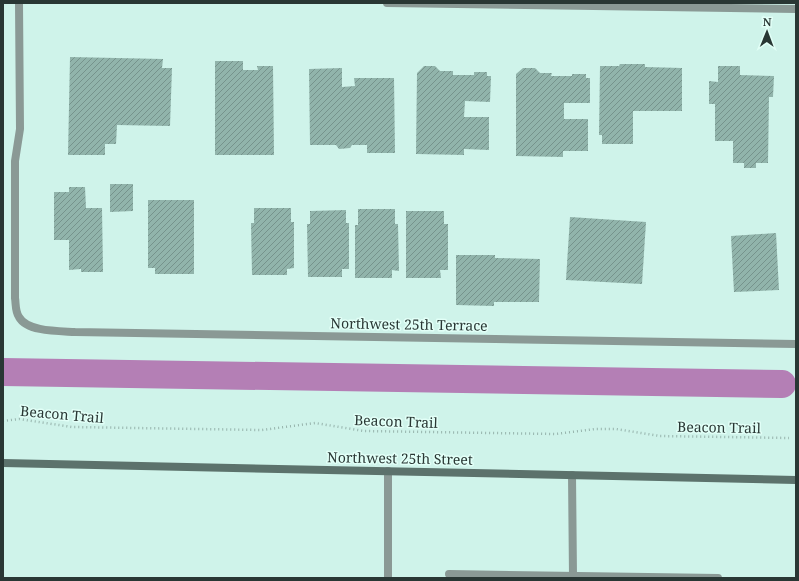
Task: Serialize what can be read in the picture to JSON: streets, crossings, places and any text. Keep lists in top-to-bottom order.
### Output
{
  "streets": {
    "main road": ["Northwest 25th Street"],
    "street": ["Northwest 25th Terrace"],
    "path": ["Beacon Trail"]
  },
  "north": "top"
}
